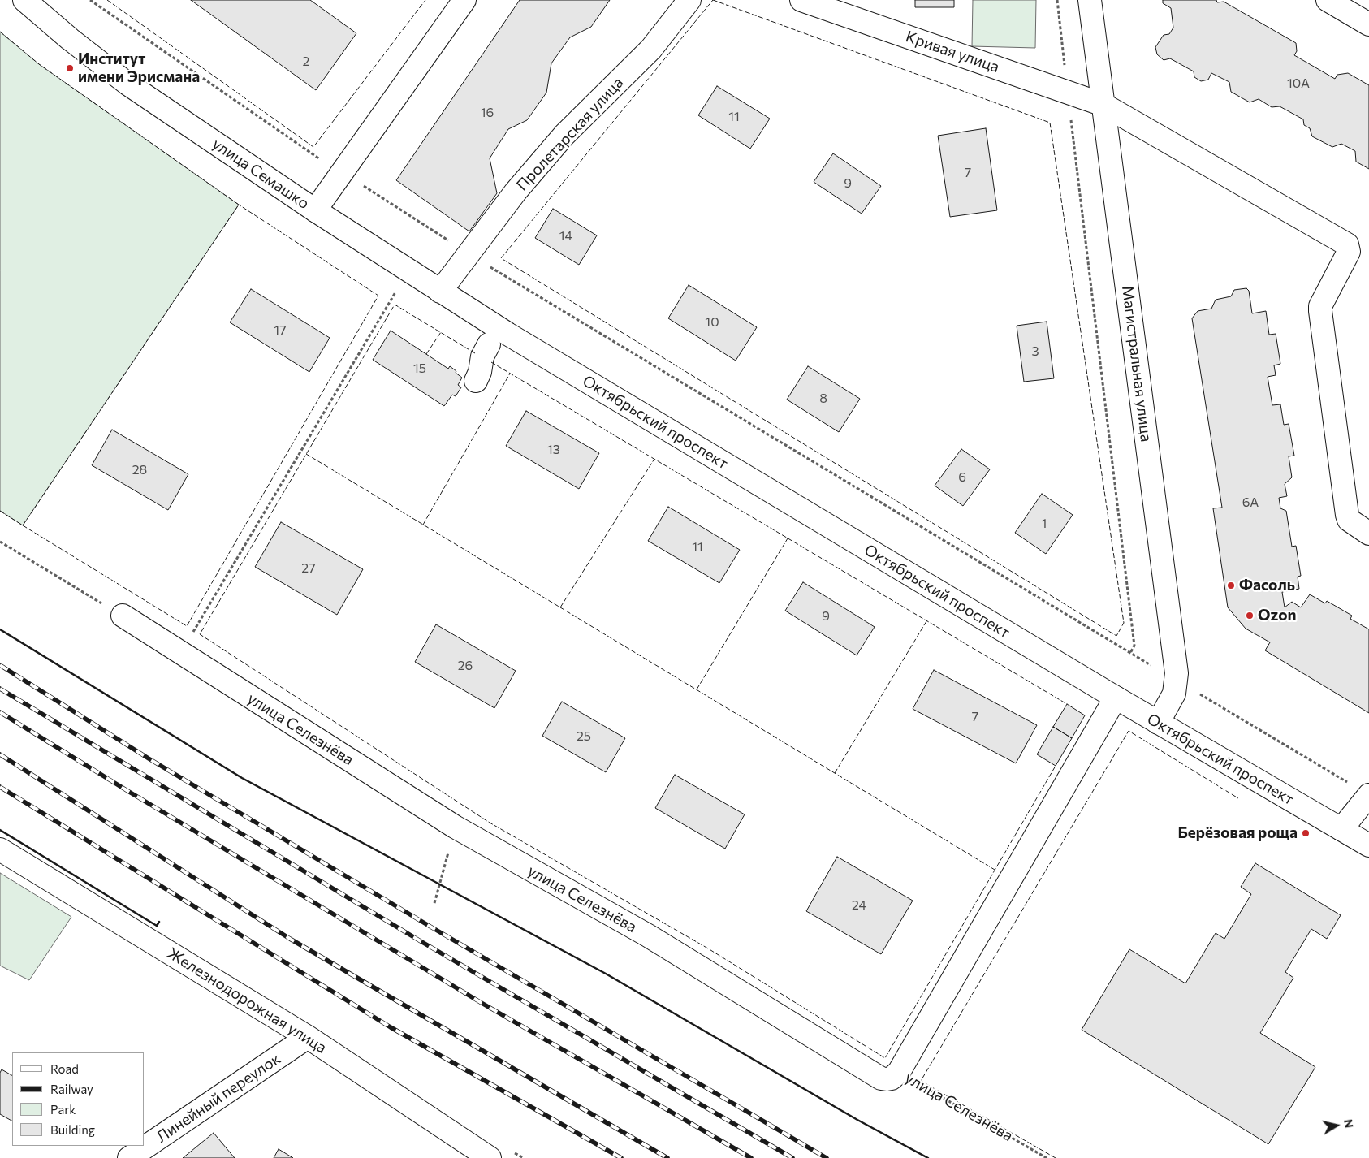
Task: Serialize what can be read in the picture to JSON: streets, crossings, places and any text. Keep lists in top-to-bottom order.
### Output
{
  "streets": {
    "street": [
      "Кривая улица",
      "Пролетарская улица",
      "улица Семашко",
      "Магистральная улица",
      "Октябрьский проспект",
      "улица Селезнёва",
      "Железнодорожная улица",
      "Линейный переулок"
    ]
  },
  "crossings": [
    ["Кривая улица", "Магистральная улица"],
    ["Пролетарская улица", "улица Семашко"],
    ["улица Семашко", "Октябрьский проспект"],
    ["Магистральная улица", "Октябрьский проспект"],
    ["Железнодорожная улица", "Линейный переулок"]
  ],
  "places": [
    "Институт имени Эрисмана",
    "Фасоль",
    "Ozon",
    "Берёзовая роща"
  ],
  "house_numbers": [
    "2",
    "10А",
    "16",
    "11",
    "7",
    "9",
    "14",
    "10",
    "17",
    "3",
    "15",
    "8",
    "13",
    "28",
    "6",
    "6А",
    "1",
    "11",
    "27",
    "9",
    "26",
    "7",
    "25",
    "24"
  ],
  "legend": [
    "Road",
    "Railway",
    "Park",
    "Building"
  ],
  "north": "right"
}
